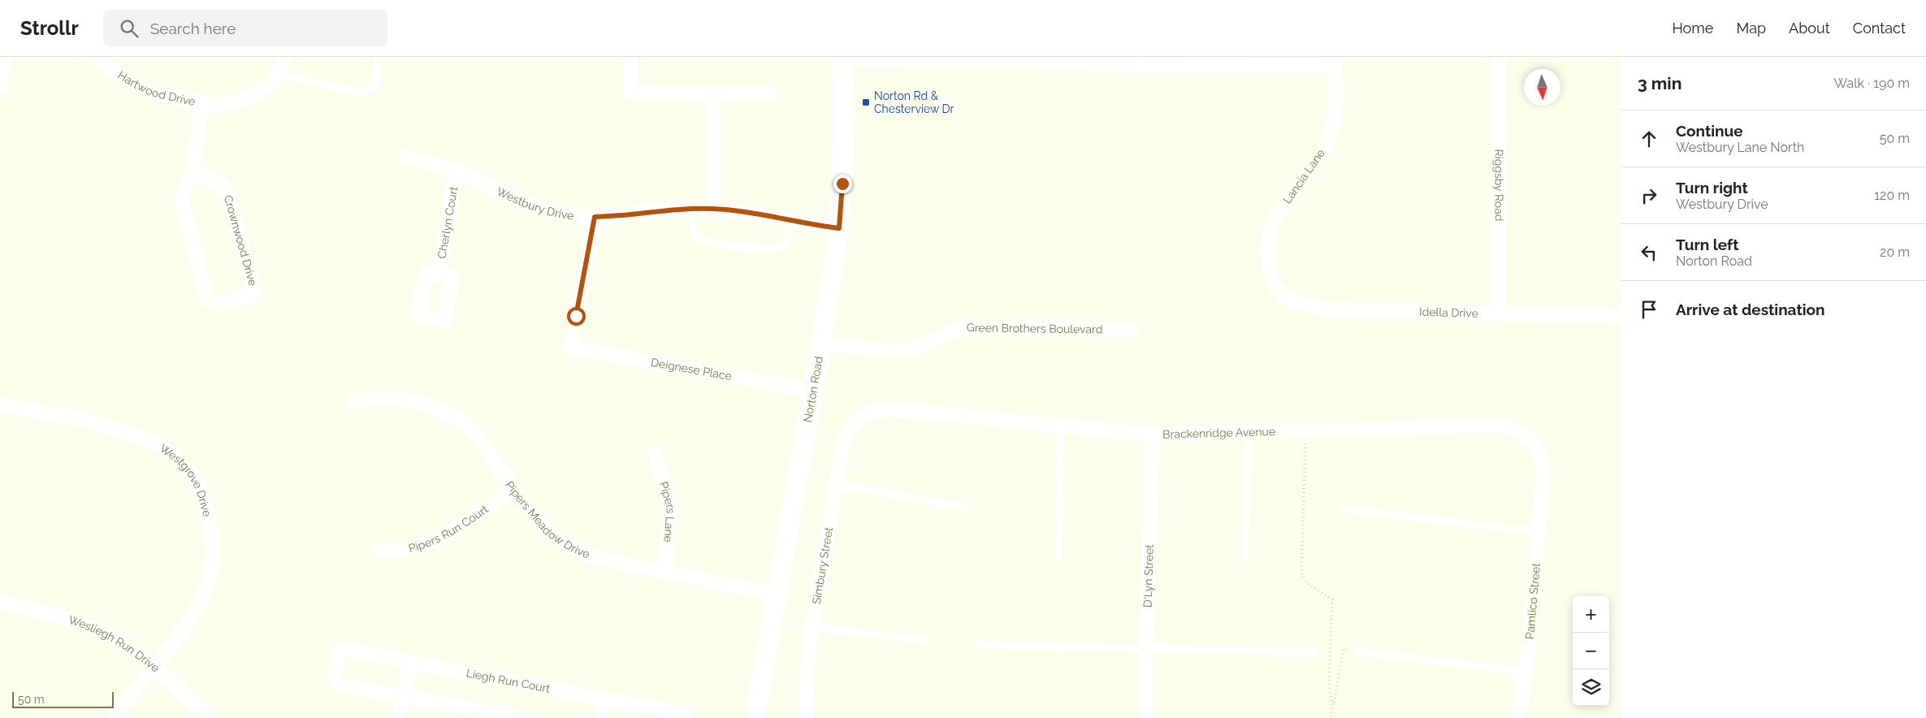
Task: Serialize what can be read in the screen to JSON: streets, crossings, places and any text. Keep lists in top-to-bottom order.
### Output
{
  "streets": {
    "main road": ["Norton Road"],
    "street": [
      "Hartwood Drive",
      "Lancia Lane",
      "Riggsby Road",
      "Westbury Drive",
      "Cherlyn Court",
      "Crownwood Drive",
      "Idella Drive",
      "Green Brothers Boulevard",
      "Deignese Place",
      "Brackenridge Avenue",
      "Westgrove Drive",
      "Pipers Lane",
      "Pipers Meadow Drive",
      "Pipers Run Court",
      "Simbury Street",
      "D'Lyn Street",
      "Pamlico Street",
      "Wesliegh Run Drive",
      "Liegh Run Court"
    ]
  },
  "crossings": [
    ["Hartwood Drive", "Crownwood Drive"],
    ["Lancia Lane", "Idella Drive"],
    ["Riggsby Road", "Idella Drive"],
    ["Westbury Drive", "Cherlyn Court"],
    ["Westbury Drive", "Deignese Place"],
    ["Westbury Drive", "Norton Road"],
    ["Green Brothers Boulevard", "Norton Road"],
    ["Deignese Place", "Norton Road"],
    ["Norton Road", "Pipers Meadow Drive"],
    ["Brackenridge Avenue", "Simbury Street"],
    ["Brackenridge Avenue", "D'Lyn Street"],
    ["Brackenridge Avenue", "Pamlico Street"],
    ["Westgrove Drive", "Wesliegh Run Drive"],
    ["Pipers Lane", "Pipers Meadow Drive"],
    ["Pipers Meadow Drive", "Pipers Run Court"]
  ],
  "places": {
    "transit": ["Norton Rd & Chesterview Dr"]
  },
  "scale_bar": "50 m",
  "north": "bottom",
  "page": {
    "header": "Strollr",
    "search": "Search here",
    "nav": [
      "Home",
      "Map",
      "About",
      "Contact"
    ],
    "heading": ["3 min", "Walk · 190 m"],
    "list": [
      ["Continue", "Westbury Lane North", "50 m"],
      ["Turn right", "Westbury Drive", "120 m"],
      ["Turn left", "Norton Road", "20 m"],
      "Arrive at destination"
    ],
    "map_buttons": ["+", "−"],
    "scale": "50 m"
  }
}
